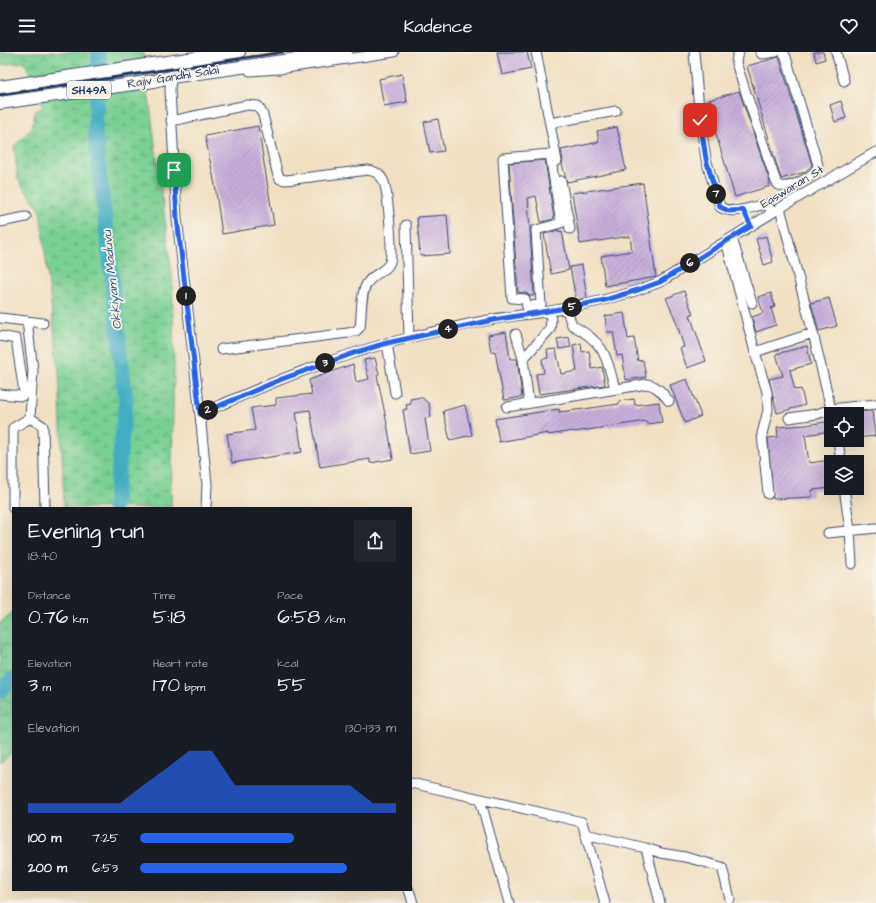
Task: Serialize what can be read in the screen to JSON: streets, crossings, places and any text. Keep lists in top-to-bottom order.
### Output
{
  "streets": {
    "main road": ["Rajiv Gandhi Salai", "SH49A"],
    "street": ["Easwaran St"]
  },
  "water": ["Okkiyam Maduvu"],
  "page": {
    "header": "Kadence",
    "pins": [
      "7",
      "6",
      "1",
      "5",
      "4",
      "3",
      "2"
    ],
    "heading": ["Evening run", "18:40"],
    "stats": [
      ["Distance", "0.76 km"],
      ["Time", "5:18"],
      ["Pace", "6:58 /km"],
      ["Elevation", "3 m"],
      ["Heart rate", "170 bpm"],
      ["kcal", "55"]
    ],
    "chart": ["Elevation", "130–133 m"],
    "list": [
      {
        "name": "100 m",
        "note": "7:25"
      },
      {
        "name": "200 m",
        "note": "6:53"
      }
    ]
  }
}
